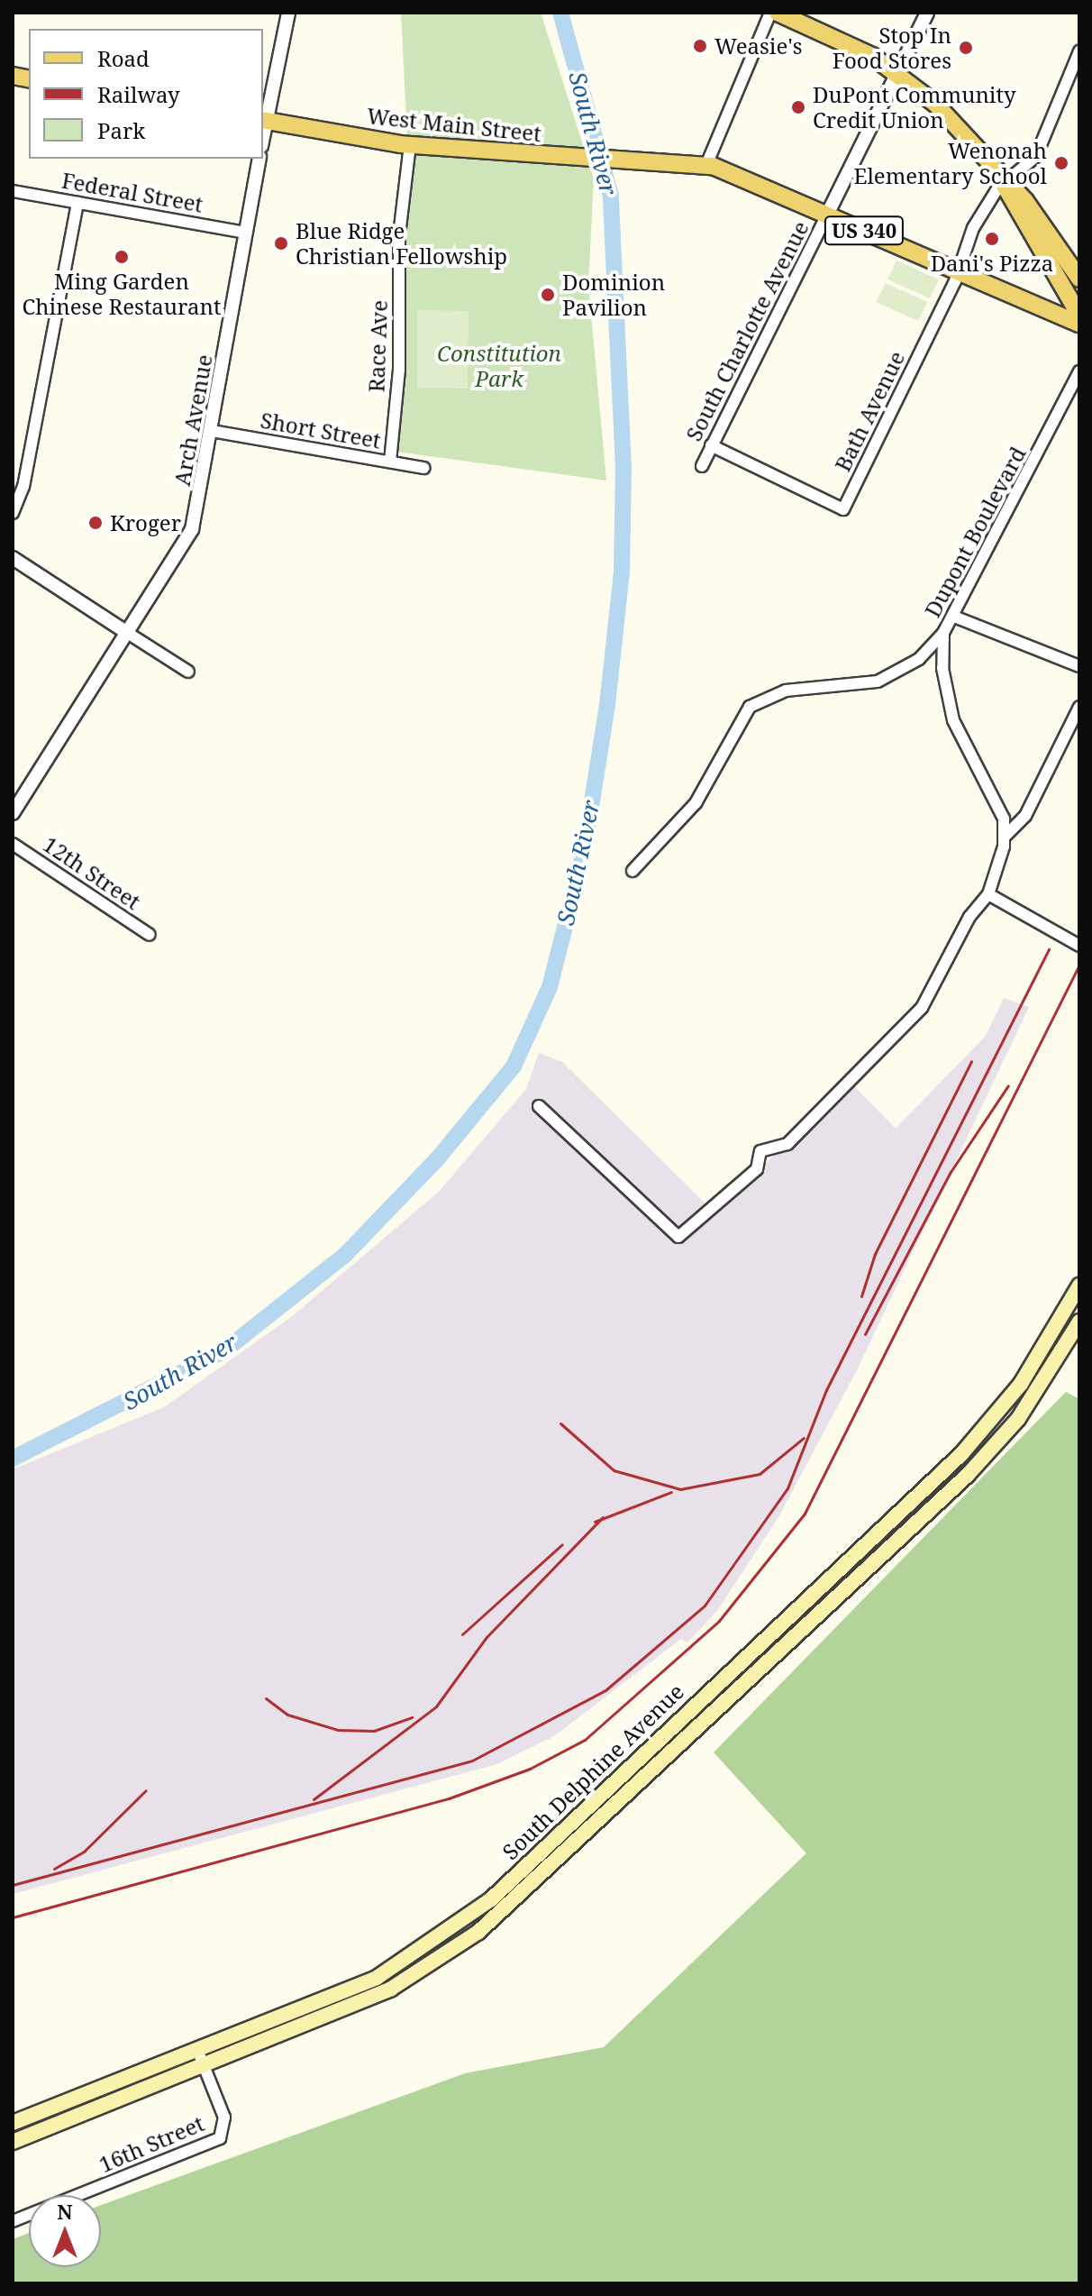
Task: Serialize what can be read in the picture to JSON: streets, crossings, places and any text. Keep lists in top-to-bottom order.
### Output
{
  "streets": {
    "main road": ["West Main Street", "US 340", "South Delphine Avenue"],
    "street": [
      "Federal Street",
      "South Charlotte Avenue",
      "Race Ave",
      "Bath Avenue",
      "Arch Avenue",
      "Short Street",
      "Dupont Boulevard",
      "12th Street",
      "16th Street"
    ]
  },
  "crossings": [
    ["West Main Street", "US 340"],
    ["West Main Street", "Race Ave"],
    ["Federal Street", "Arch Avenue"],
    ["US 340", "South Charlotte Avenue"],
    ["US 340", "Bath Avenue"],
    ["South Charlotte Avenue", "Bath Avenue"],
    ["Race Ave", "Short Street"],
    ["Arch Avenue", "Short Street"],
    ["South Delphine Avenue", "16th Street"]
  ],
  "water": ["South River"],
  "parks": ["Constitution Park"],
  "places": [
    "Weasie's",
    "Stop In Food Stores",
    "DuPont Community Credit Union",
    "Wenonah Elementary School",
    "Dani's Pizza",
    "Blue Ridge Christian Fellowship",
    "Ming Garden Chinese Restaurant",
    "Dominion Pavilion",
    "Kroger"
  ],
  "legend": ["Road", "Railway", "Park"],
  "north": "top"
}
